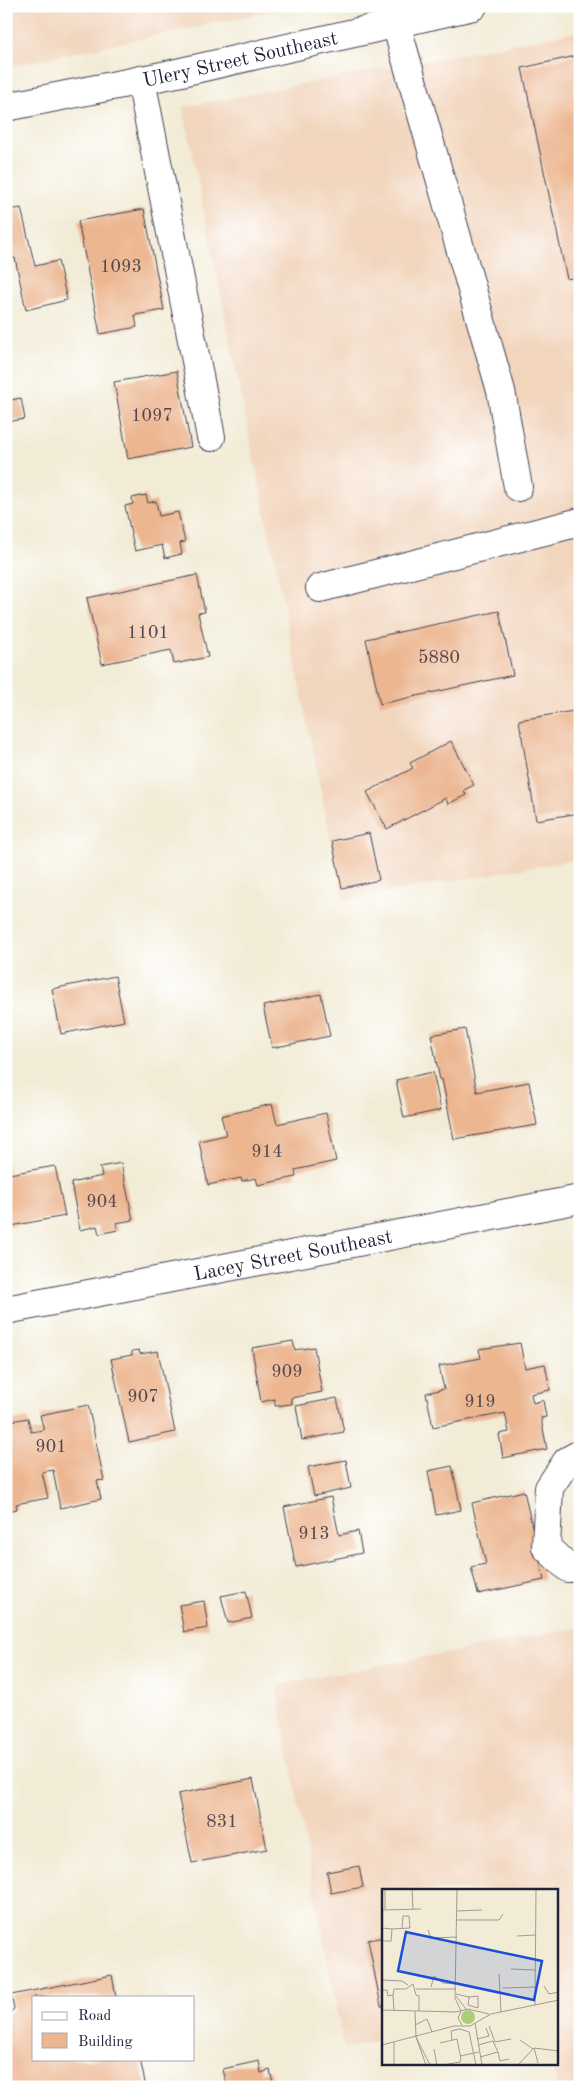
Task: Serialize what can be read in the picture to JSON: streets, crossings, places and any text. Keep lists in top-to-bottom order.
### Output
{
  "streets": {
    "street": ["Ulery Street Southeast", "Lacey Street Southeast"]
  },
  "house_numbers": [
    "1093",
    "1097",
    "1101",
    "5880",
    "914",
    "904",
    "909",
    "907",
    "919",
    "901",
    "913",
    "831"
  ],
  "legend": ["Road", "Building"]
}
